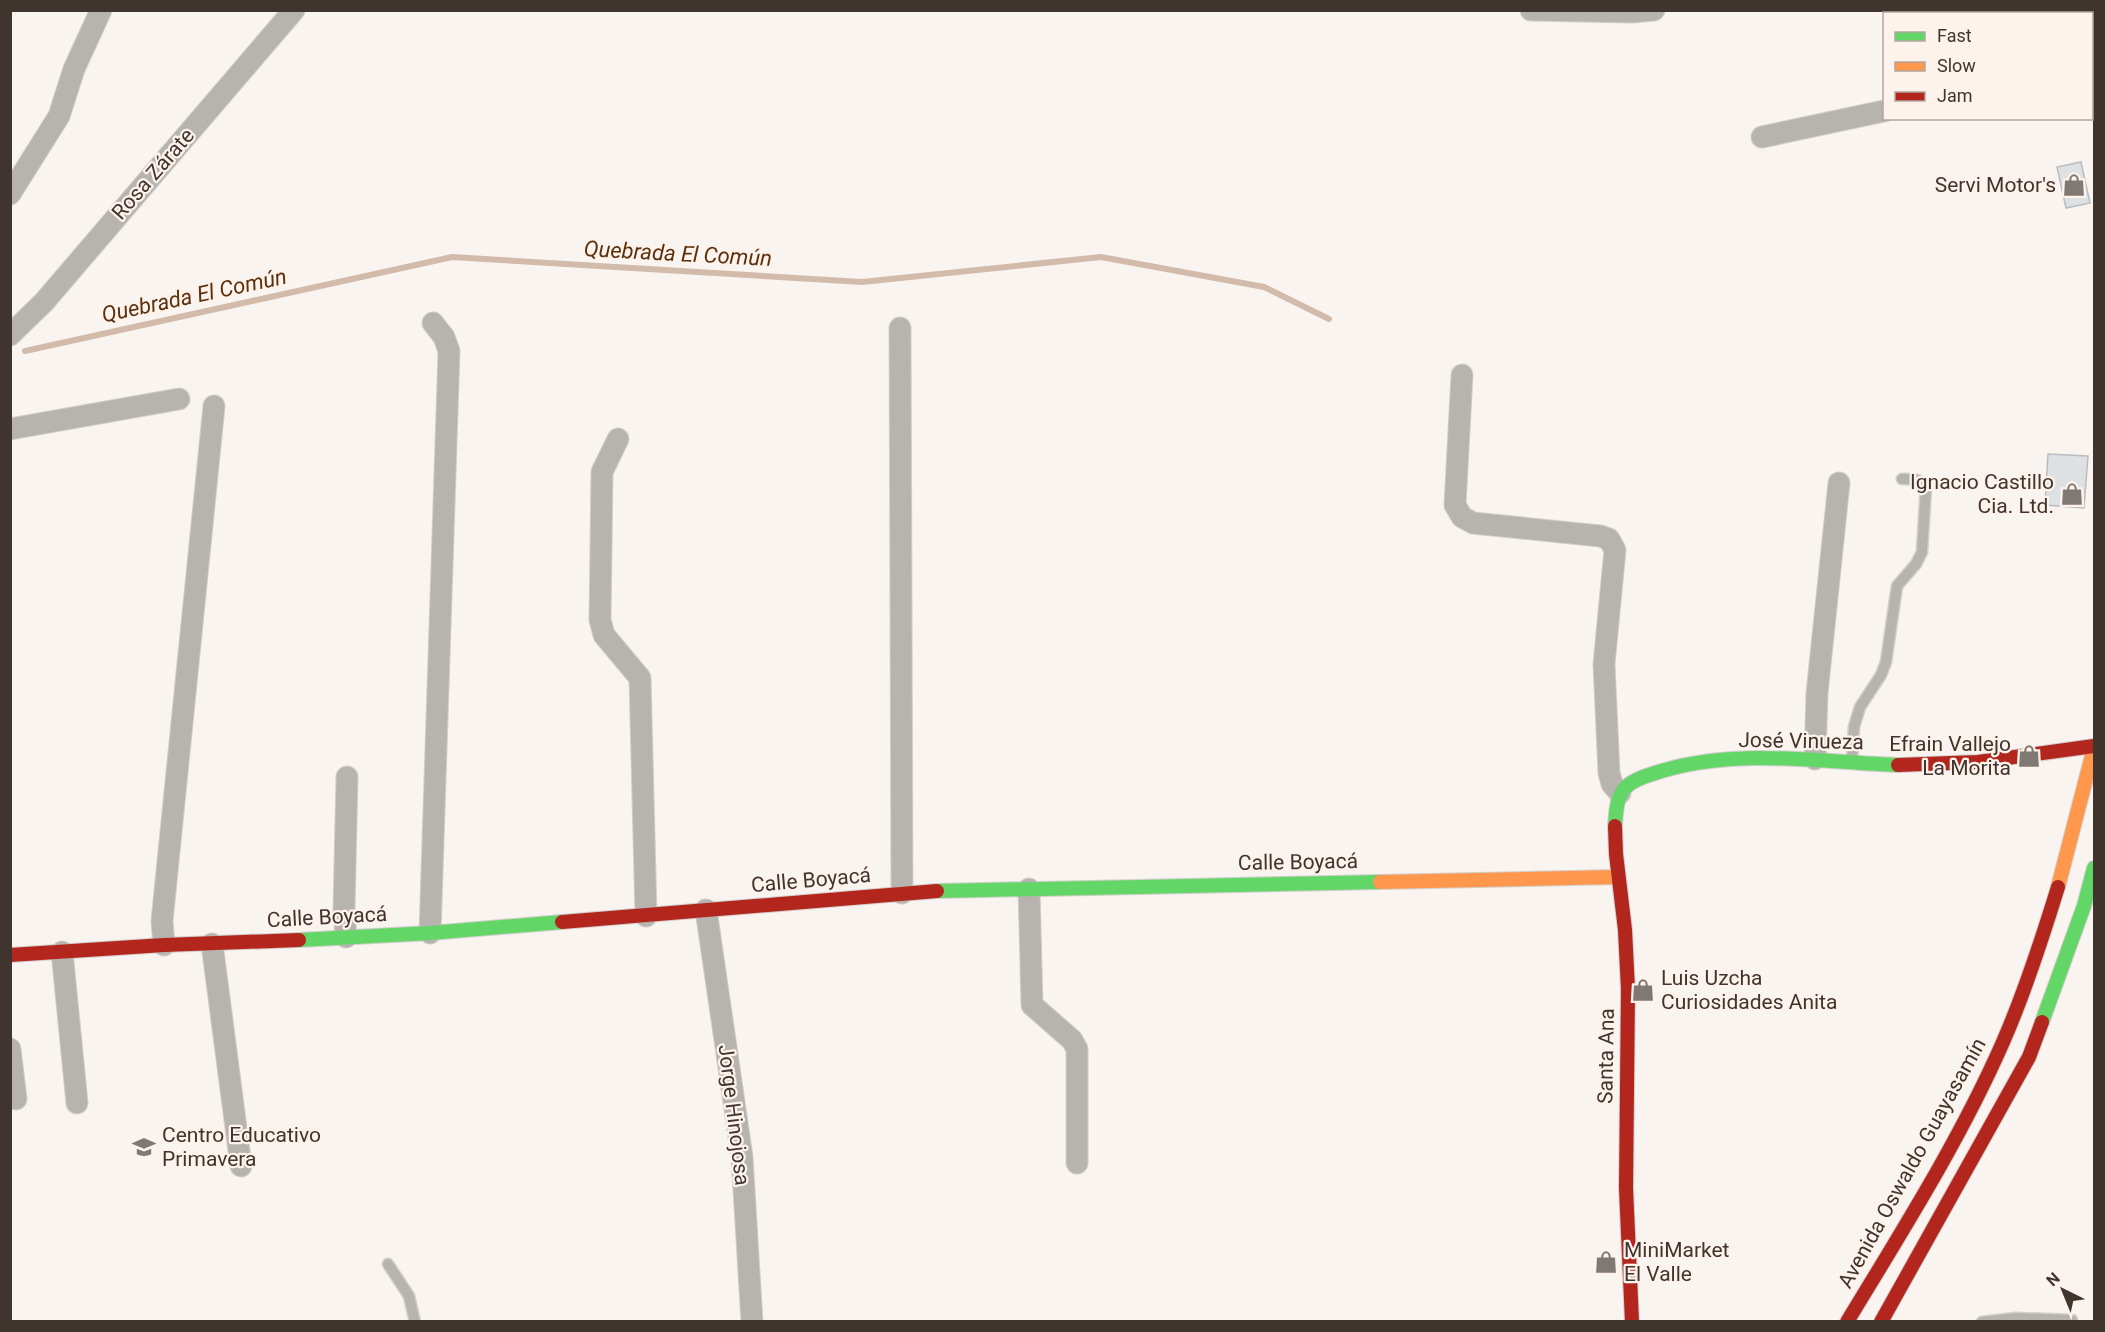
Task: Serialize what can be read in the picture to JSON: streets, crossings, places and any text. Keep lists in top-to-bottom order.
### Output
{
  "streets": {
    "street": [
      "Rosa Zárate",
      "José Vinueza",
      "Calle Boyacá",
      "Santa Ana",
      "Jorge Hinojosa",
      "Avenida Oswaldo Guayasamín"
    ]
  },
  "crossings": [
    ["José Vinueza", "Santa Ana"],
    ["José Vinueza", "Avenida Oswaldo Guayasamín"],
    ["Calle Boyacá", "Santa Ana"],
    ["Calle Boyacá", "Jorge Hinojosa"]
  ],
  "water": ["Quebrada El Común"],
  "places": {
    "shop": [
      "Servi Motor's",
      "Ignacio Castillo Cia. Ltd.",
      "Efrain Vallejo La Morita",
      "Luis Uzcha Curiosidades Anita",
      "MiniMarket El Valle"
    ],
    "school or university": ["Centro Educativo Primavera"]
  },
  "legend": ["Fast", "Slow", "Jam"],
  "north": "top left"
}
